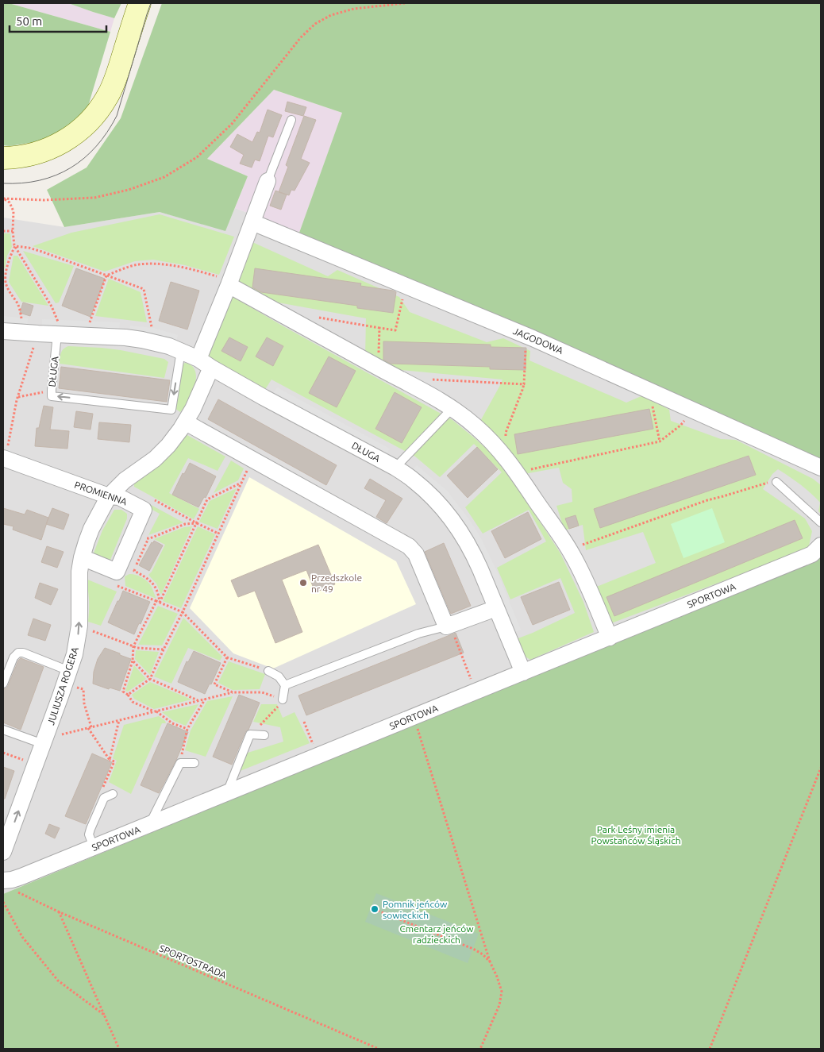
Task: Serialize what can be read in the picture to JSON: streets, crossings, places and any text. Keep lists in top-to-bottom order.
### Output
{
  "streets": {
    "street": [
      "JAGODOWA",
      "DŁUGA",
      "PROMIENNA",
      "SPORTOWA",
      "JULIUSZA ROGERA"
    ],
    "path": ["SPORTOSTRADA"]
  },
  "crossings": [
    ["JAGODOWA", "JULIUSZA ROGERA"],
    ["DŁUGA", "SPORTOWA"],
    ["DŁUGA", "JULIUSZA ROGERA"],
    ["PROMIENNA", "JULIUSZA ROGERA"],
    ["SPORTOWA", "SPORTOSTRADA"]
  ],
  "parks": ["Park Leśny imienia Powstańców Śląskich", "Cmentarz jeńców radzieckich"],
  "places": ["Przedszkole nr 49", "Pomnik jeńców sowieckich"],
  "scale_bar": "50 m"
}
